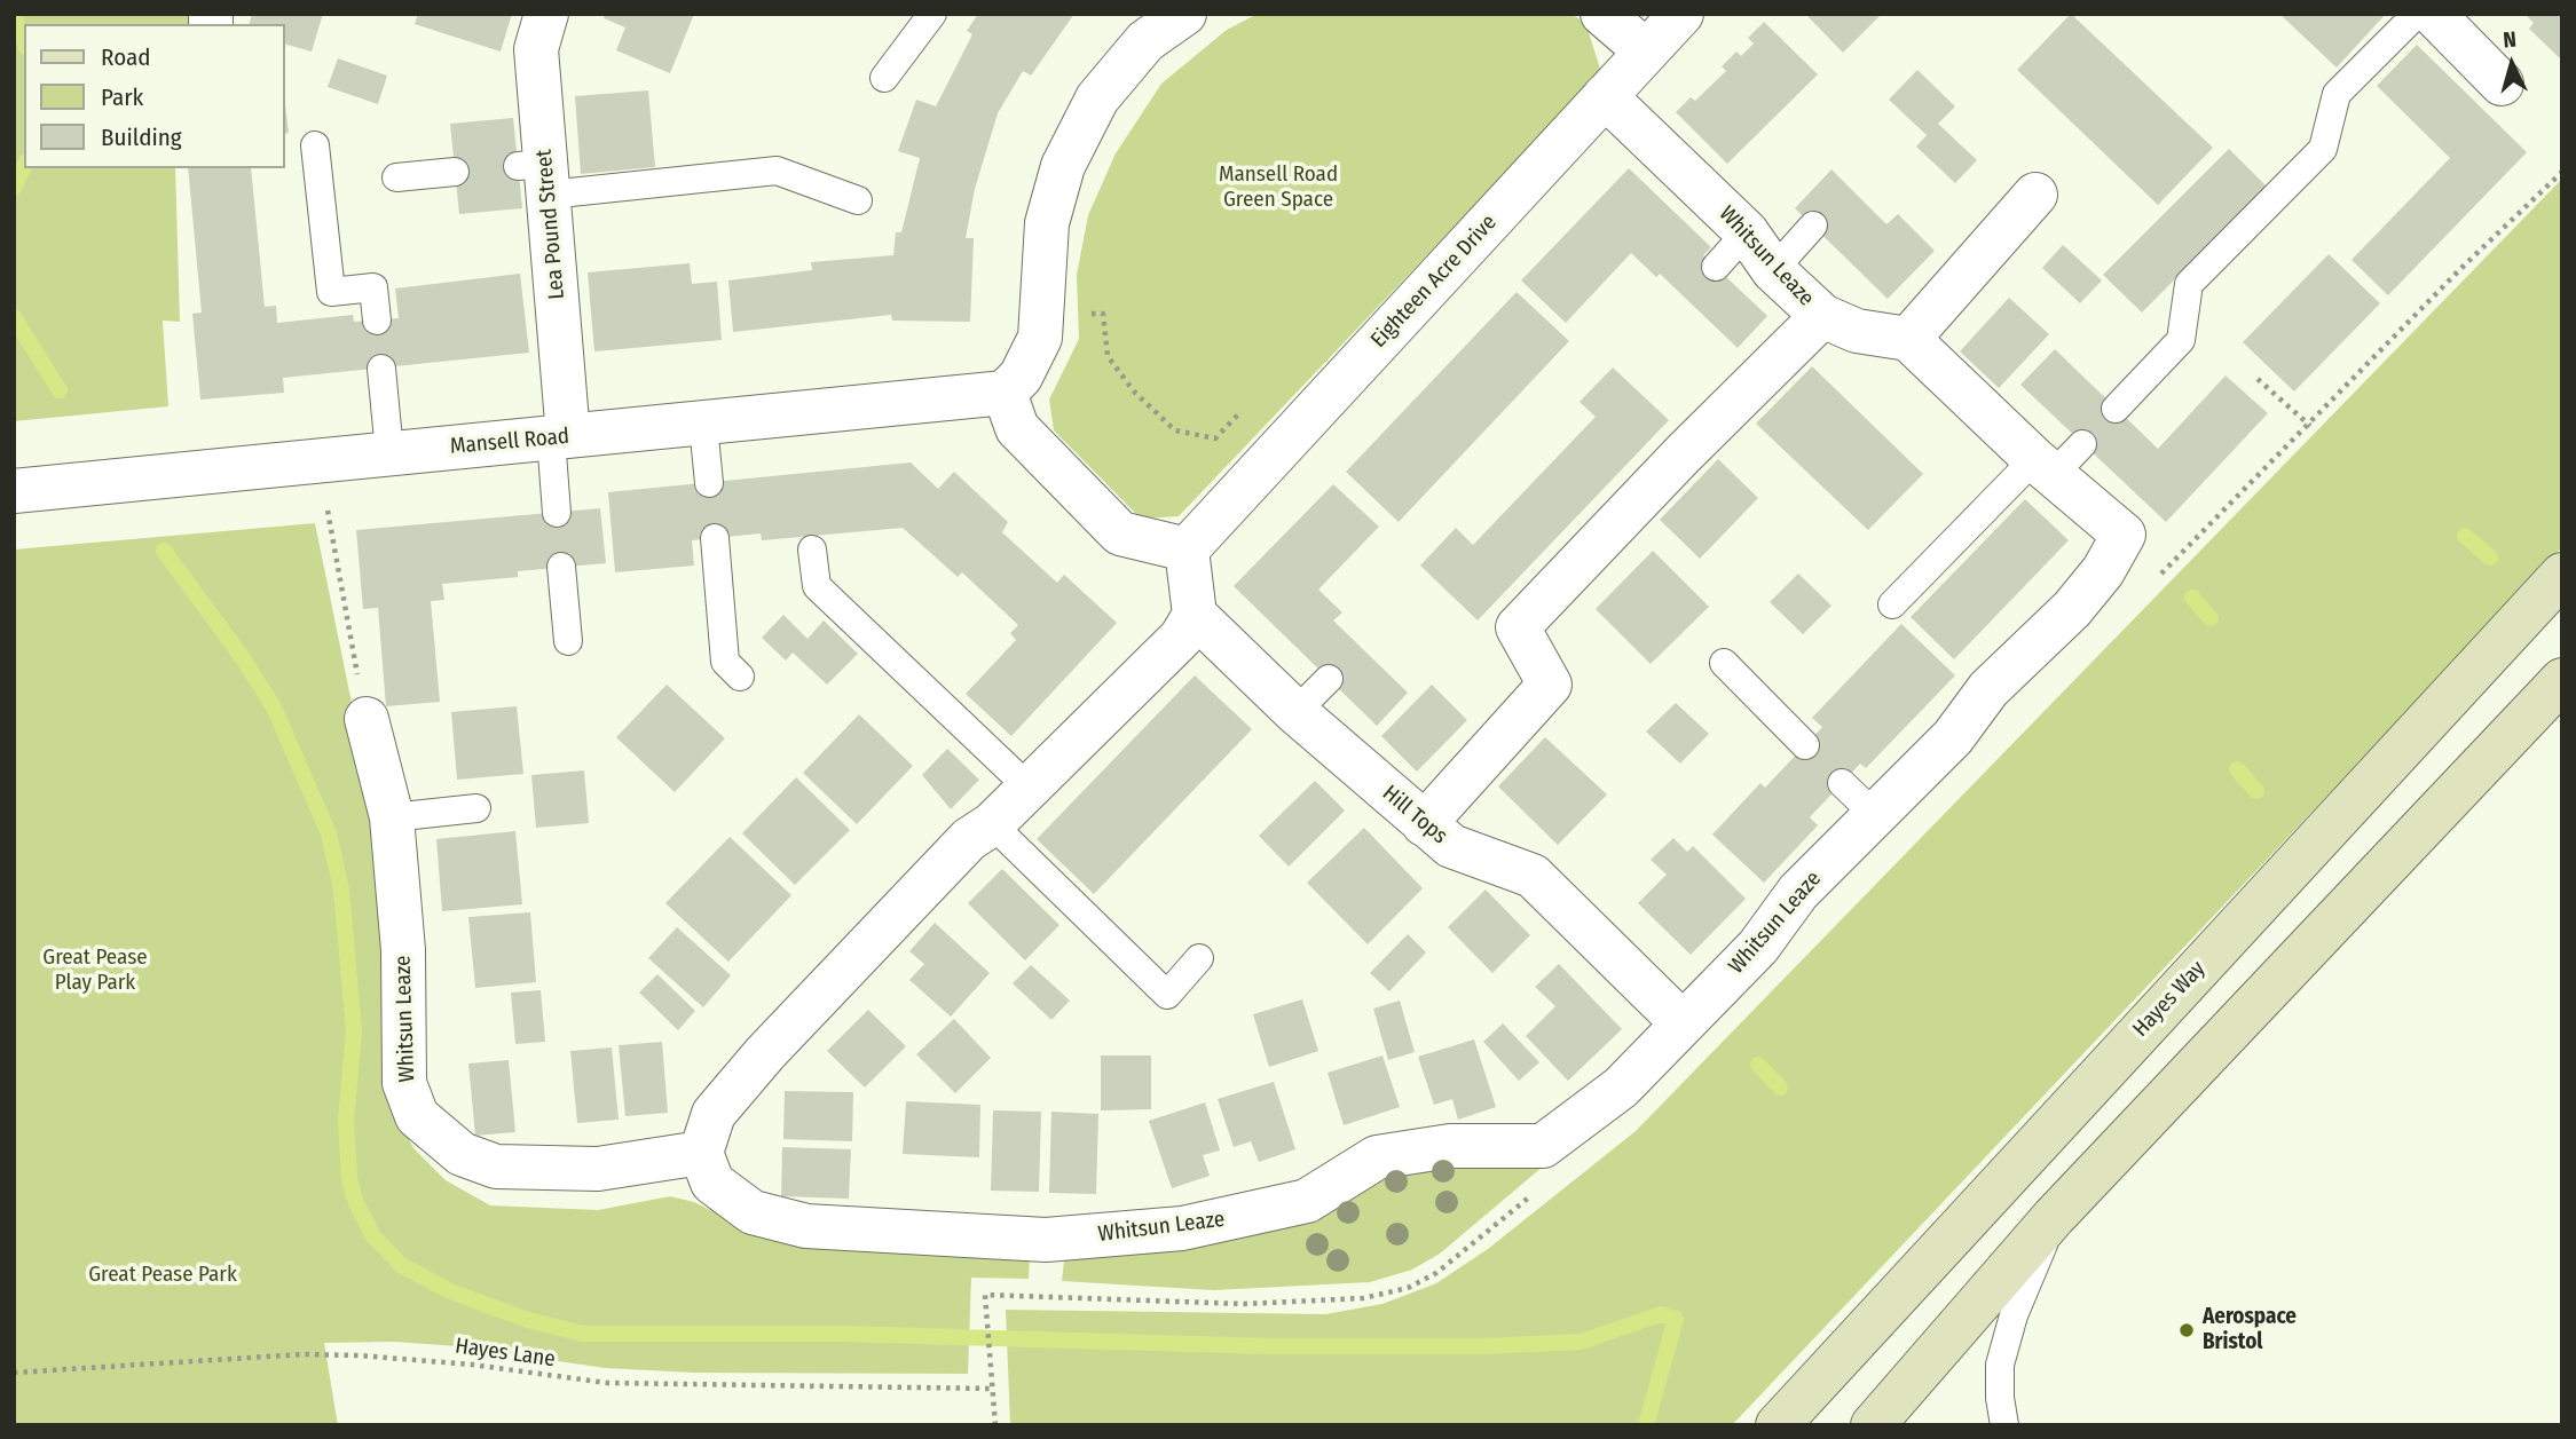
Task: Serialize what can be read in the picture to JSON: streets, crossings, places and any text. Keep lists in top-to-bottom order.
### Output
{
  "streets": {
    "street": [
      "Lea Pound Street",
      "Whitsun Leaze",
      "Eighteen Acre Drive",
      "Mansell Road",
      "Hill Tops",
      "Hayes Way"
    ],
    "path": ["Hayes Lane"]
  },
  "crossings": [
    ["Lea Pound Street", "Mansell Road"],
    ["Whitsun Leaze", "Eighteen Acre Drive"],
    ["Whitsun Leaze", "Hill Tops"]
  ],
  "parks": ["Mansell Road Green Space", "Great Pease Play Park", "Great Pease Park"],
  "places": ["Aerospace Bristol"],
  "legend": ["Road", "Park", "Building"],
  "north": "top"
}
